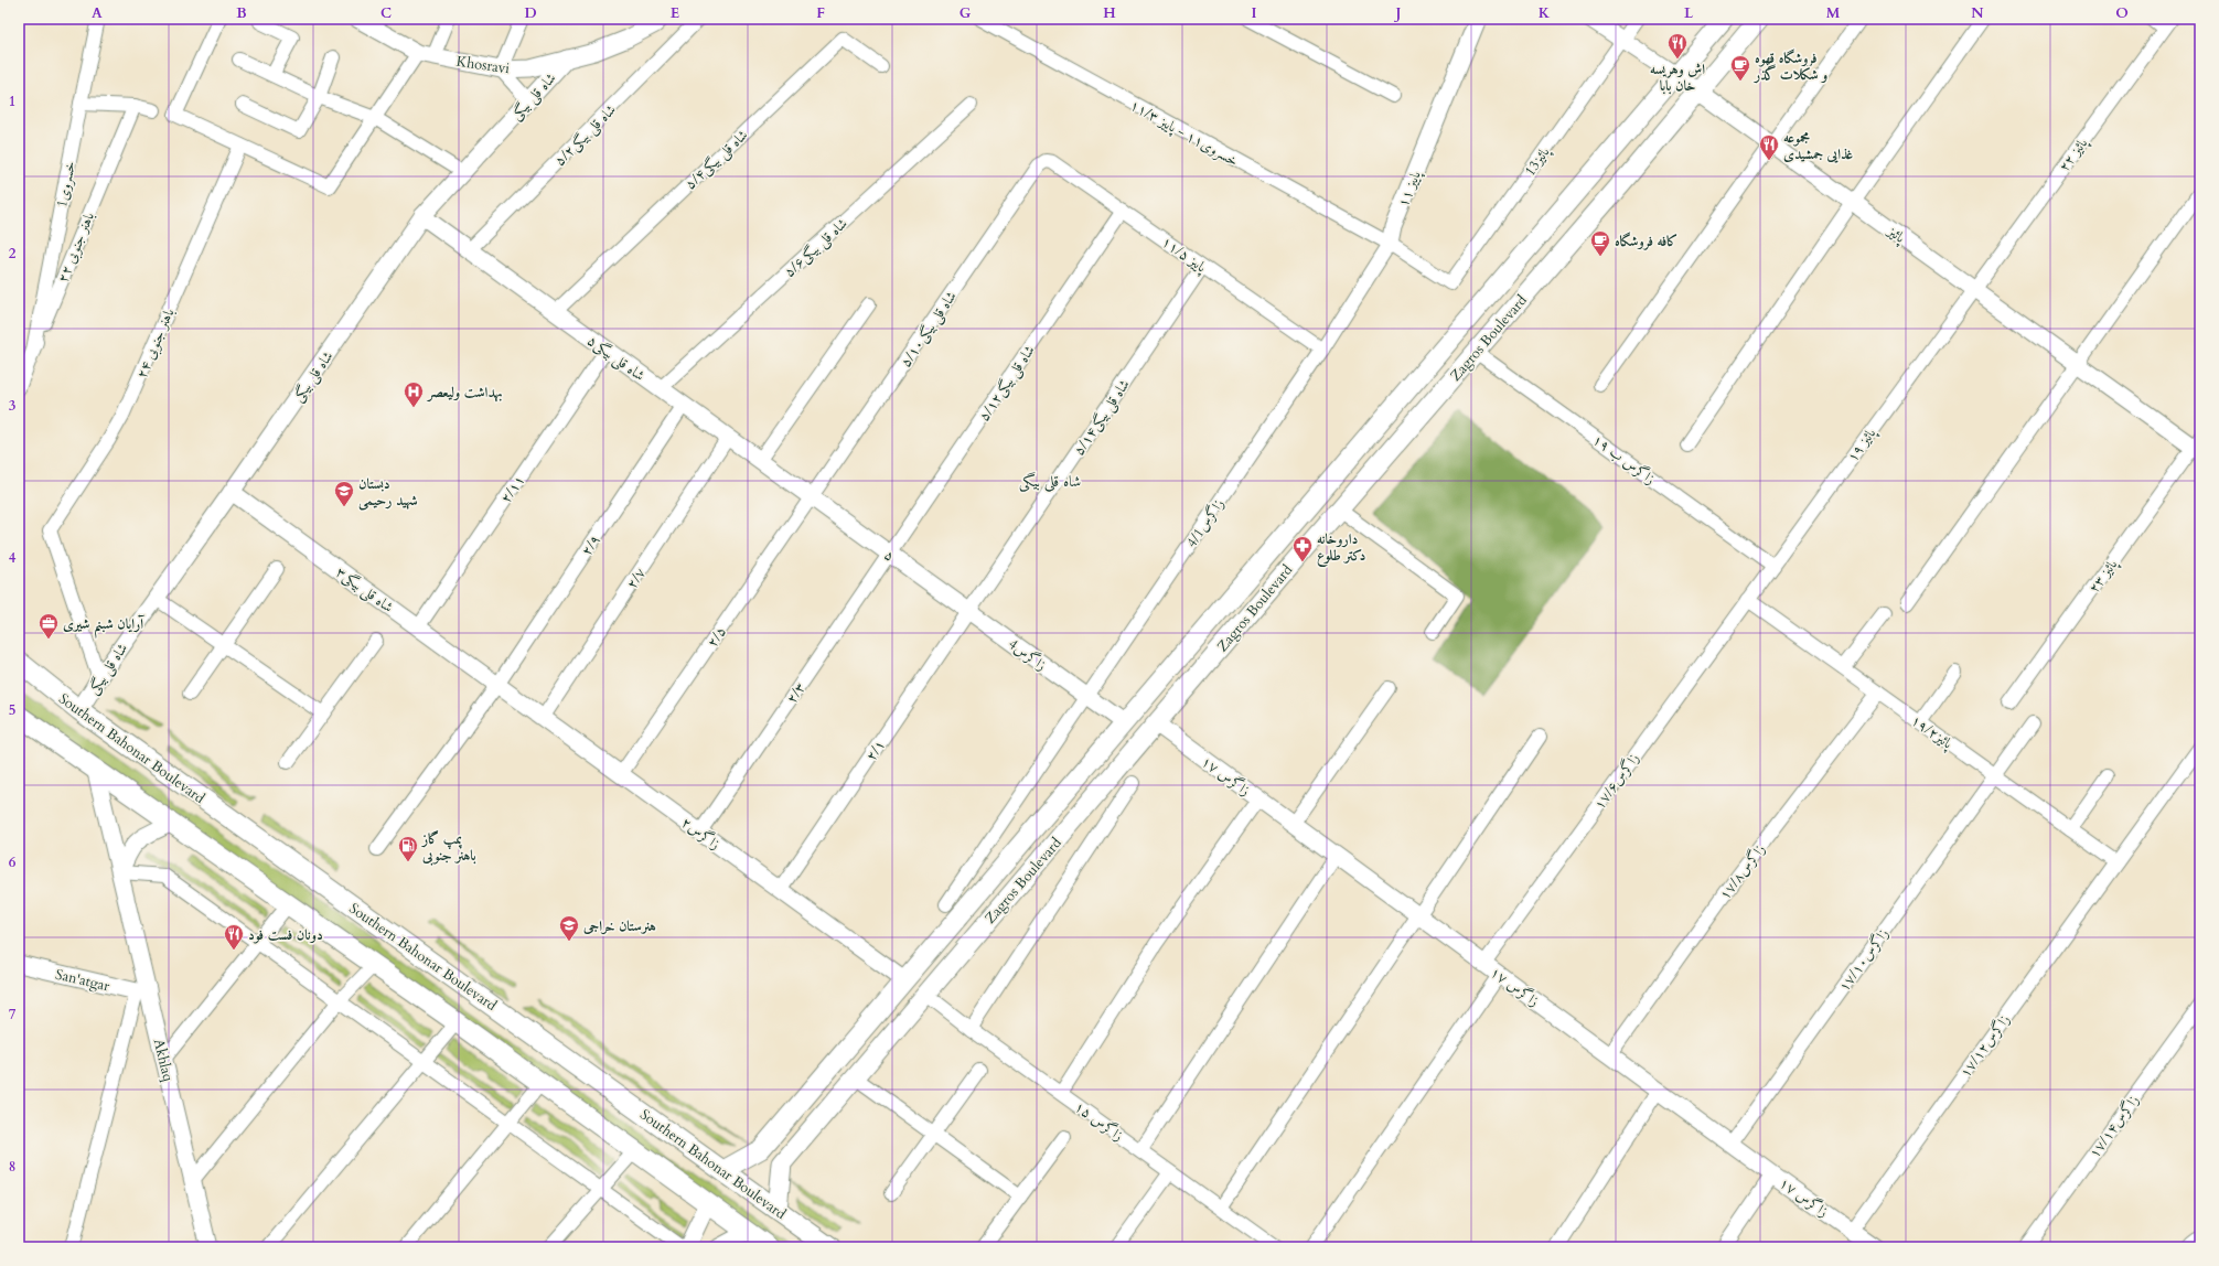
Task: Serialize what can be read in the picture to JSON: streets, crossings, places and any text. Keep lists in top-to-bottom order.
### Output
{
  "streets": {
    "main road": ["Zagros Boulevard", "Southern Bahonar Boulevard"],
    "street": [
      "Khosravi",
      "شاه قلی بیگی",
      "خسروى۱۱ - پاییز ۱۱/۳",
      "شاه قلی بیگی۵/۲",
      "پائیز ۲۲",
      "شاه قلی بیگی۵/۴",
      "پائیز13",
      "خسروى1",
      "پاییز ۱۱",
      "پائیز",
      "۲۲ باهنر جنوبی",
      "شاه قلی بیگی۵/۶",
      "پاییز ۱۱/۵",
      "شاه قلی بیگی۵/۱۰",
      "۲۴ باهنر جنوبی",
      "شاه قلی بیگی۵",
      "شاه قلی بیگی۵/۱۲",
      "شاه قلی بیگی۵/۱۴",
      "پائیز ۱۹",
      "زاگرس ب ۱۹",
      "۲/۱۱",
      "4/1زاگرس",
      "۲/۹",
      "۵",
      "پائیز ۲۳",
      "۲/۷",
      "شاه قلی بیگی۳",
      "۲/۵",
      "زاگرس4",
      "۲/۳",
      "پائیز۱۹/۲",
      "۲/۱",
      "زاگرس ۱۷",
      "زاگرس۱۷/۶",
      "زاگرس۲",
      "زاگرس۱۷/۸",
      "زاگرس۱۷/۱۰",
      "San'atgar",
      "زاگرس۱۷/۱۲",
      "Akhlaq",
      "زاگرس ۱۵",
      "زاگرس۱۷/۱۴"
    ]
  },
  "crossings": [
    ["Khosravi", "شاه قلی بیگی"],
    ["شاه قلی بیگی", "۲۴ باهنر جنوبی"],
    ["شاه قلی بیگی", "شاه قلی بیگی۵"],
    ["شاه قلی بیگی", "شاه قلی بیگی۳"],
    ["شاه قلی بیگی", "Southern Bahonar Boulevard"],
    ["خسروى۱۱ - پاییز ۱۱/۳", "پائیز13"],
    ["خسروى۱۱ - پاییز ۱۱/۳", "پاییز ۱۱"],
    ["شاه قلی بیگی۵/۲", "شاه قلی بیگی۵"],
    ["پائیز ۲۲", "پائیز"],
    ["پائیز ۲۲", "پائیز ۱۹"],
    ["شاه قلی بیگی۵/۴", "شاه قلی بیگی۵"],
    ["پائیز13", "پائیز"],
    ["خسروى1", "۲۲ باهنر جنوبی"],
    ["پاییز ۱۱", "پاییز ۱۱/۵"],
    ["پاییز ۱۱", "4/1زاگرس"],
    ["پائیز", "Zagros Boulevard"],
    ["پائیز", "پائیز ۱۹"],
    ["پائیز", "پائیز ۲۳"],
    ["شاه قلی بیگی۵/۶", "شاه قلی بیگی۵"],
    ["پاییز ۱۱/۵", "شاه قلی بیگی۵/۱۰"],
    ["پاییز ۱۱/۵", "شاه قلی بیگی۵/۱۲"],
    ["پاییز ۱۱/۵", "شاه قلی بیگی۵/۱۴"],
    ["پاییز ۱۱/۵", "4/1زاگرس"],
    ["شاه قلی بیگی۵/۱۰", "شاه قلی بیگی۵"],
    ["شاه قلی بیگی۵/۱۰", "۵"],
    ["شاه قلی بیگی۵/۱۰", "۲/۵"],
    ["Zagros Boulevard", "زاگرس ب ۱۹"],
    ["Zagros Boulevard", "زاگرس4"],
    ["Zagros Boulevard", "Southern Bahonar Boulevard"],
    ["Zagros Boulevard", "زاگرس ۱۷"],
    ["Zagros Boulevard", "زاگرس۲"],
    ["Zagros Boulevard", "زاگرس ۱۵"],
    ["شاه قلی بیگی۵", "۲/۱۱"],
    ["شاه قلی بیگی۵", "۲/۹"],
    ["شاه قلی بیگی۵", "۵"],
    ["شاه قلی بیگی۵", "۲/۷"],
    ["شاه قلی بیگی۵", "۲/۵"],
    ["شاه قلی بیگی۵/۱۲", "۵"],
    ["شاه قلی بیگی۵/۱۲", "۲/۳"],
    ["شاه قلی بیگی۵/۱۴", "۵"],
    ["شاه قلی بیگی۵/۱۴", "زاگرس4"],
    ["شاه قلی بیگی۵/۱۴", "۲/۱"],
    ["پائیز ۱۹", "زاگرس ب ۱۹"],
    ["پائیز ۱۹", "پائیز۱۹/۲"],
    ["پائیز ۱۹", "زاگرس۱۷/۶"],
    ["۲/۱۱", "شاه قلی بیگی۳"],
    ["4/1زاگرس", "زاگرس4"],
    ["۲/۹", "شاه قلی بیگی۳"],
    ["۲/۹", "زاگرس۲"],
    ["۵", "۲/۵"],
    ["۵", "زاگرس4"],
    ["۵", "۲/۳"],
    ["۵", "۲/۱"],
    ["۲/۷", "زاگرس۲"],
    ["شاه قلی بیگی۳", "زاگرس۲"],
    ["۲/۵", "زاگرس۲"],
    ["زاگرس4", "۲/۱"],
    ["۲/۳", "زاگرس۲"],
    ["پائیز۱۹/۲", "زاگرس۱۷/۶"],
    ["پائیز۱۹/۲", "زاگرس۱۷/۸"],
    ["پائیز۱۹/۲", "زاگرس۱۷/۱۰"],
    ["پائیز۱۹/۲", "زاگرس۱۷/۱۲"],
    ["۲/۱", "زاگرس۲"],
    ["زاگرس ۱۷", "زاگرس۱۷/۶"],
    ["زاگرس ۱۷", "زاگرس۱۷/۸"],
    ["زاگرس ۱۷", "زاگرس۱۷/۱۰"],
    ["زاگرس ۱۷", "زاگرس۱۷/۱۲"],
    ["San'atgar", "Akhlaq"]
  ],
  "districts": ["شاه قلی بیگی"],
  "places": {
    "restaurant": ["اش وهريسه خان بابا", "مجموعه غذایی جمشیدی", "دونان فست فود"],
    "cafe": ["فروشگاه قهوه و شکلات گذر", "کافه فروشگاه"],
    "hospital": ["بهداشت ولیعصر"],
    "school or university": ["دبستان شهید رحیمی", "هنرستان خراجی"],
    "pharmacy": ["داروخانه دکتر طلوع"],
    "office": ["آرایان شبنم شیری"],
    "fuel station": ["پمپ گاز باهنر جنوبی"]
  },
  "grid": {
    "columns": [
      "A",
      "B",
      "C",
      "D",
      "E",
      "F",
      "G",
      "H",
      "I",
      "J",
      "K",
      "L",
      "M",
      "N",
      "O"
    ],
    "rows": [
      "1",
      "2",
      "3",
      "4",
      "5",
      "6",
      "7",
      "8"
    ]
  }
}
